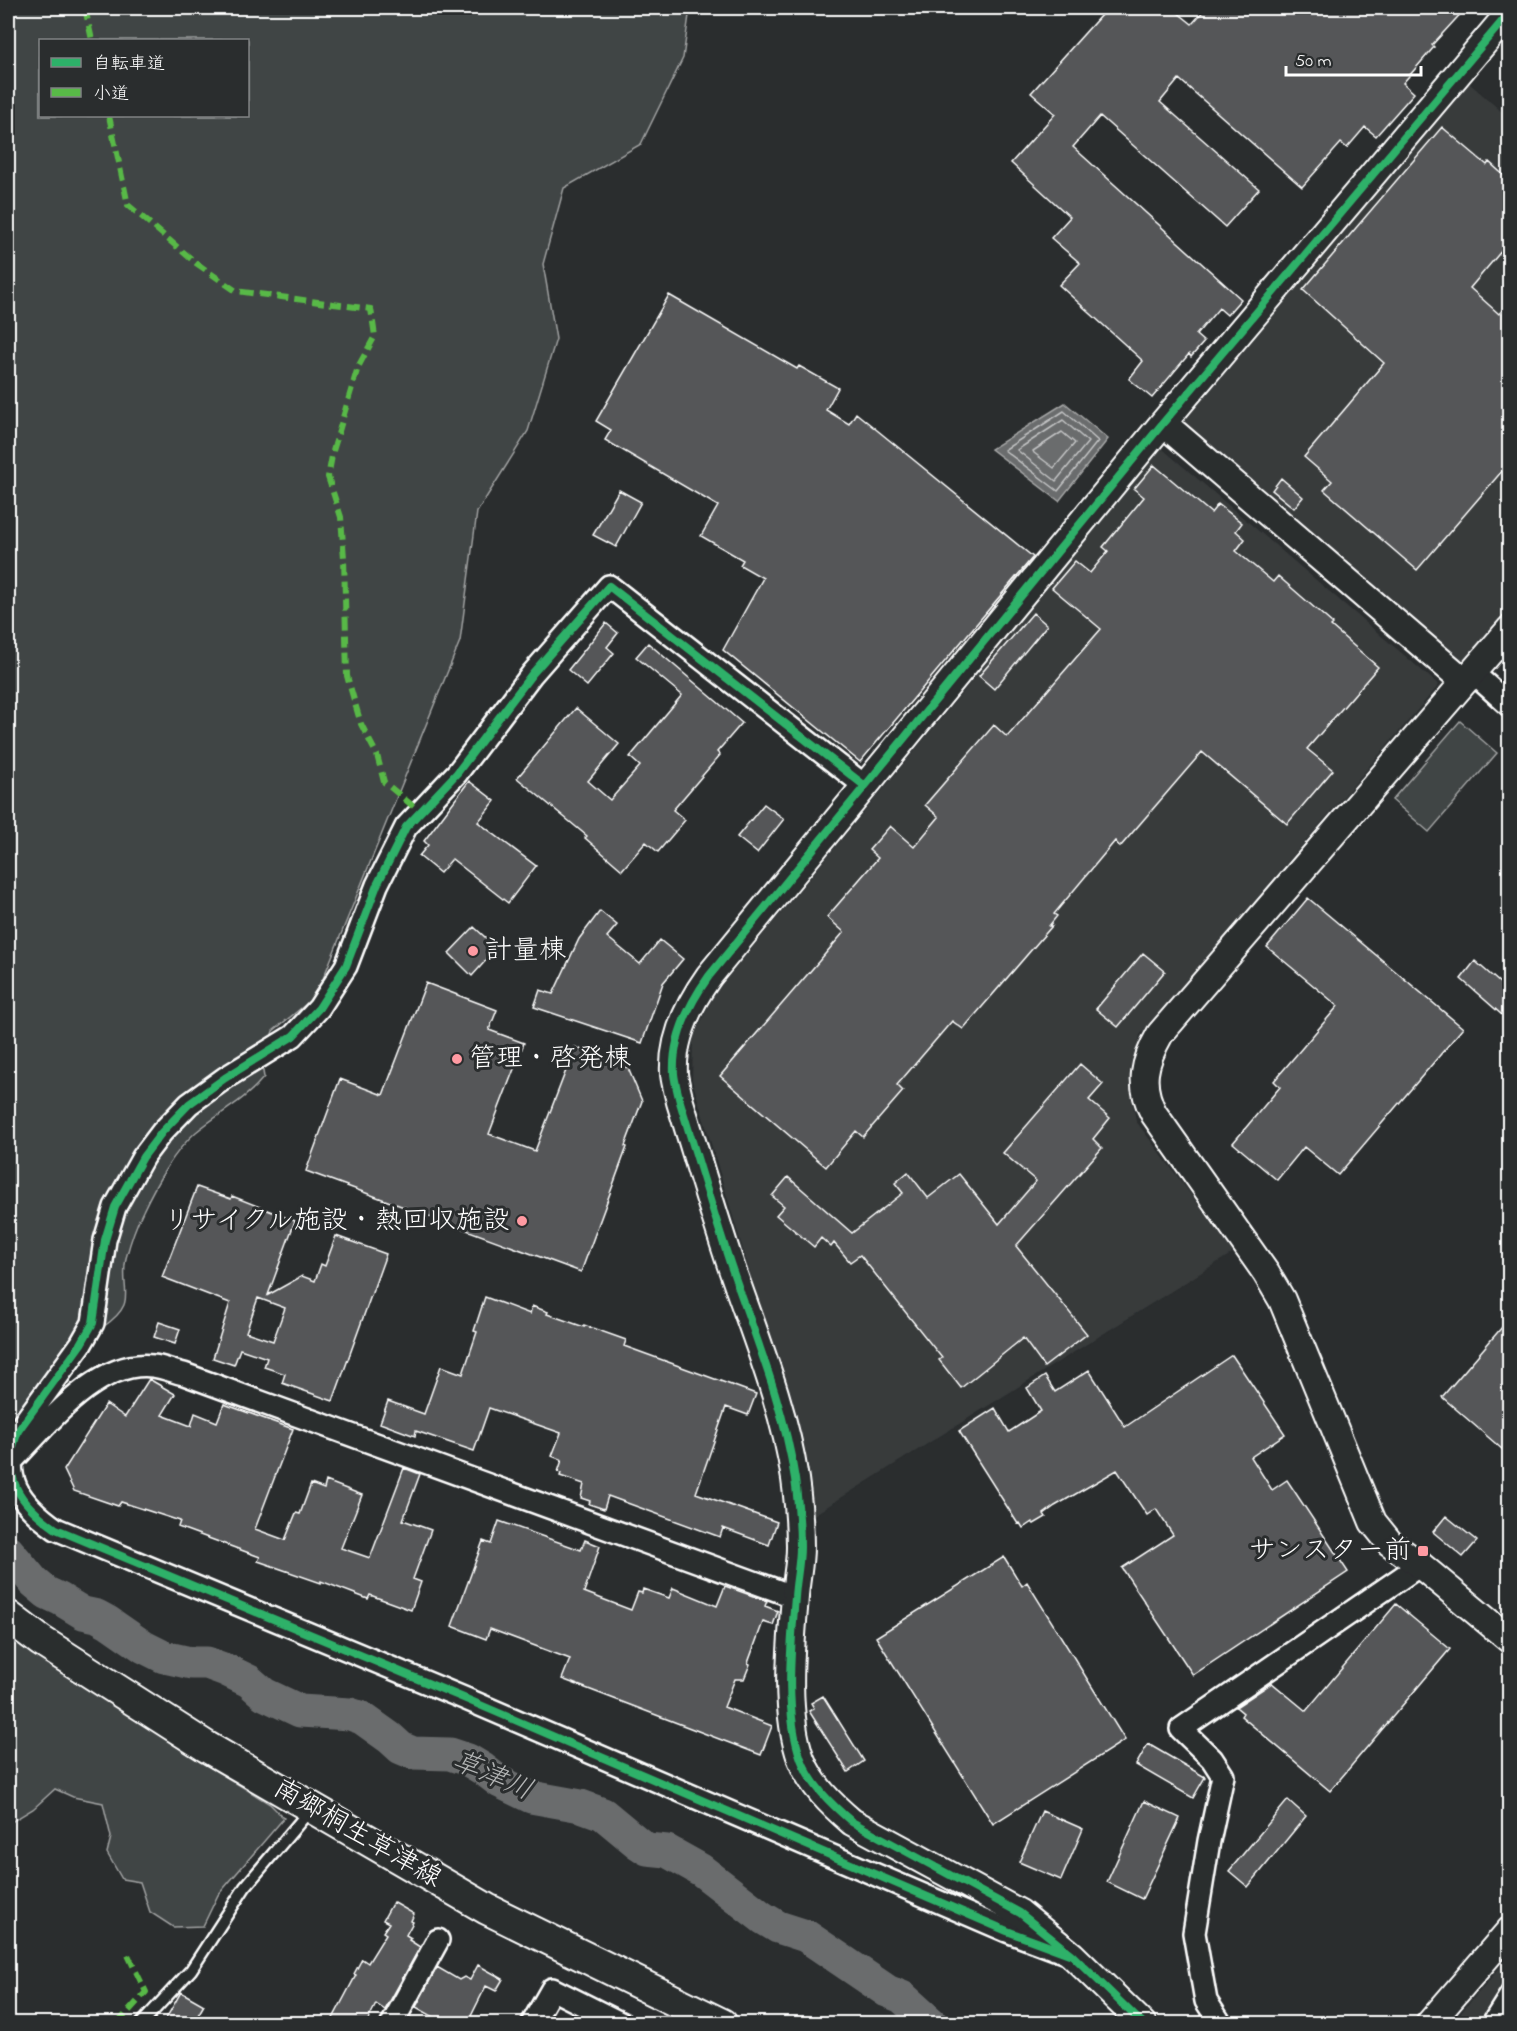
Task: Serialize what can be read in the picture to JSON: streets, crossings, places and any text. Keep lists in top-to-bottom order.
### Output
{
  "streets": {
    "main road": ["南郷桐生草津線"]
  },
  "water": ["草津川"],
  "places": {
    "other": ["計量棟", "管理・啓発棟", "リサイクル施設・熱回収施設"],
    "transit": ["サンスター前"]
  },
  "legend": ["自転車道", "小道"],
  "scale_bar": "50 m"
}
